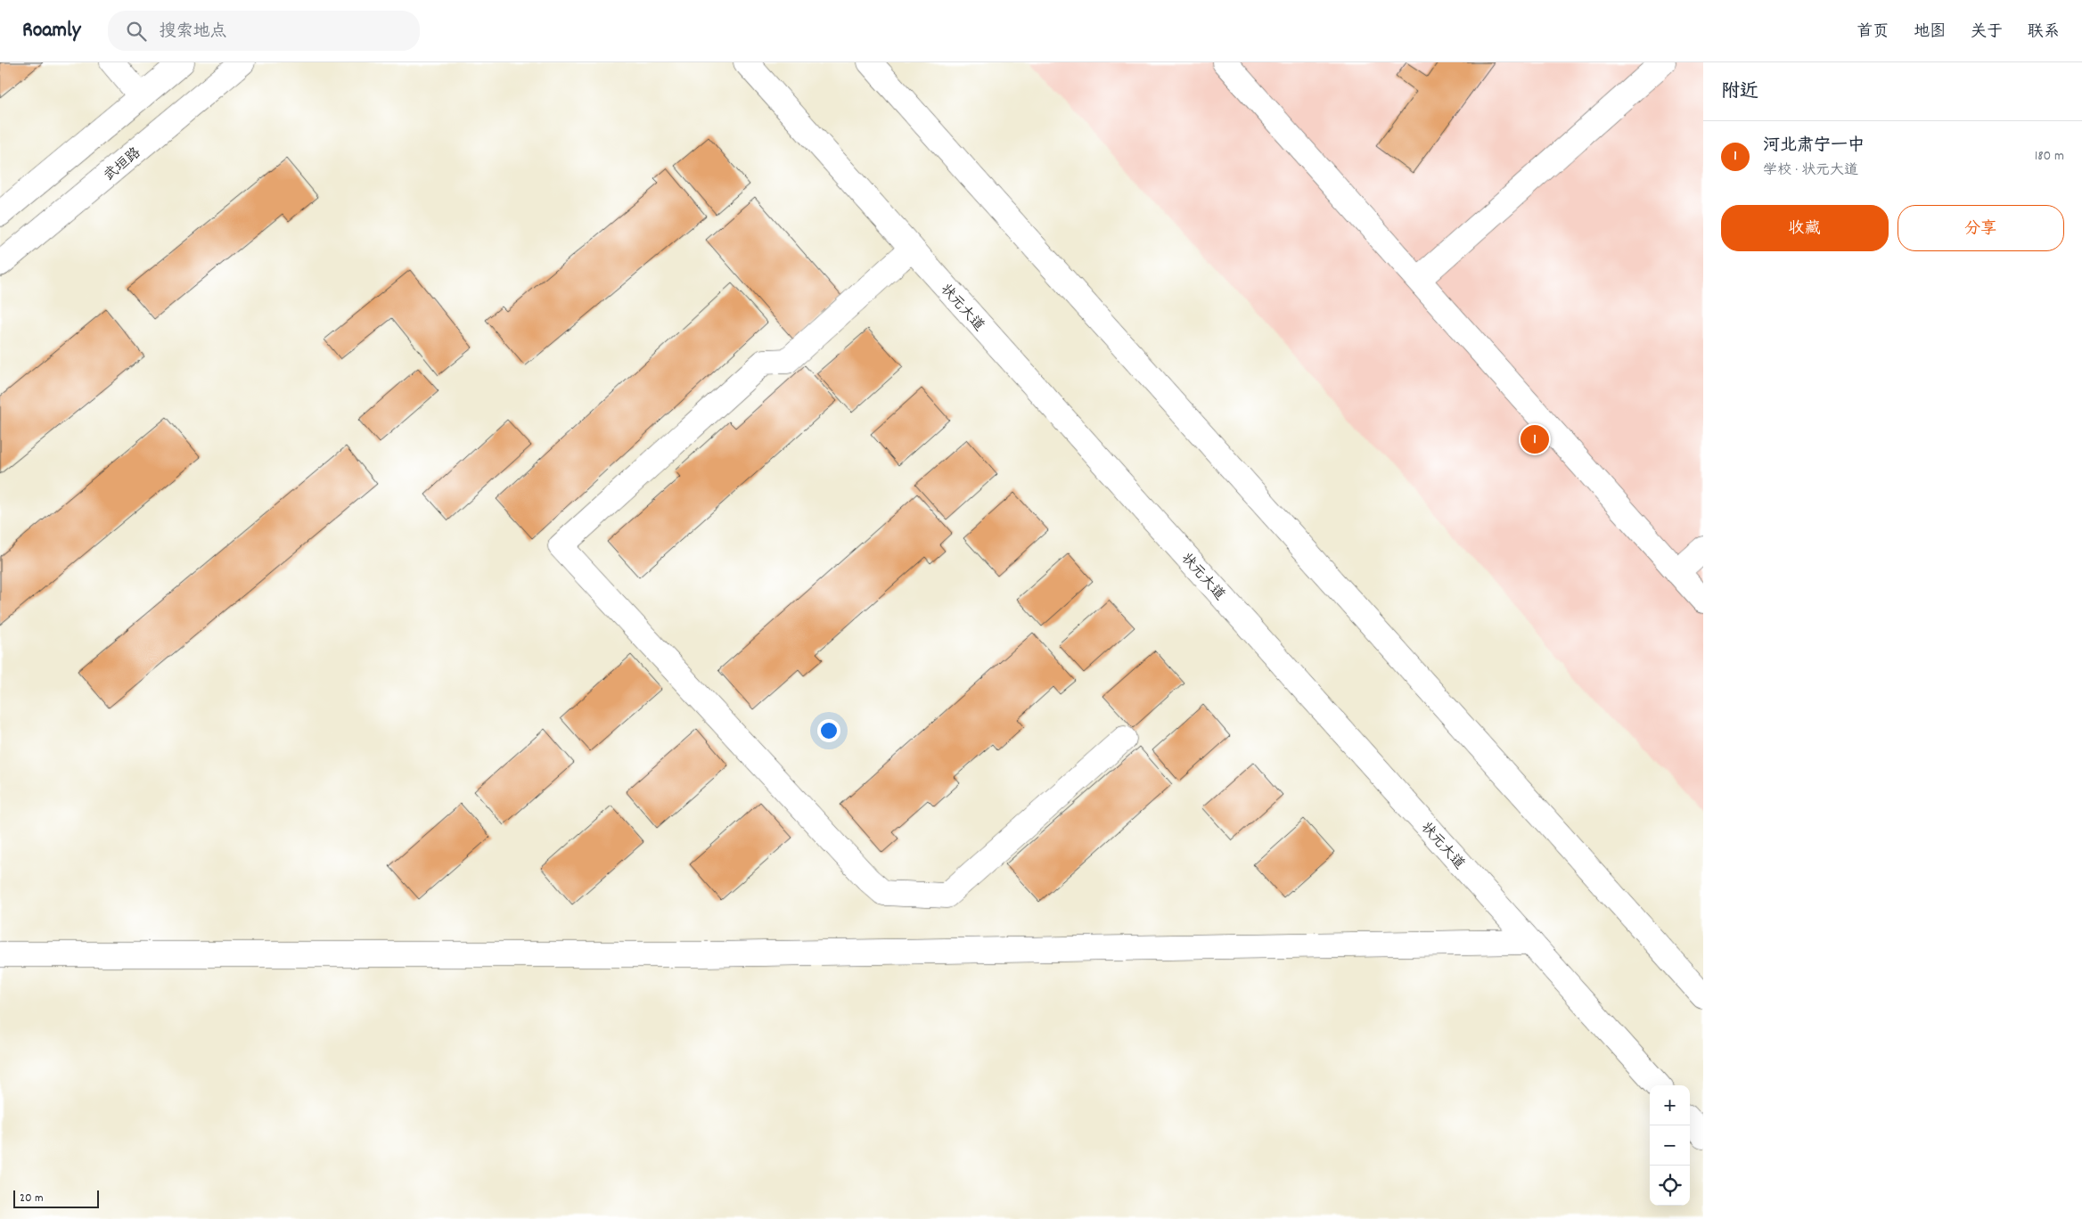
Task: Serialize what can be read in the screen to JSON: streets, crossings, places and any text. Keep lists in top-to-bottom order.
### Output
{
  "streets": {
    "main road": ["武垣路", "状元大道"]
  },
  "scale_bar": "20 m",
  "page": {
    "header": "Roamly",
    "search": "搜索地点",
    "nav": [
      "首页",
      "地图",
      "关于",
      "联系"
    ],
    "heading": "附近",
    "list": [
      {
        "mark": "1",
        "name": "河北肃宁一中",
        "note": "学校 · 状元大道",
        "value": "180 m"
      }
    ],
    "buttons": ["收藏", "分享"],
    "pins": "1",
    "map_buttons": ["+", "−"],
    "scale": "20 m"
  }
}
